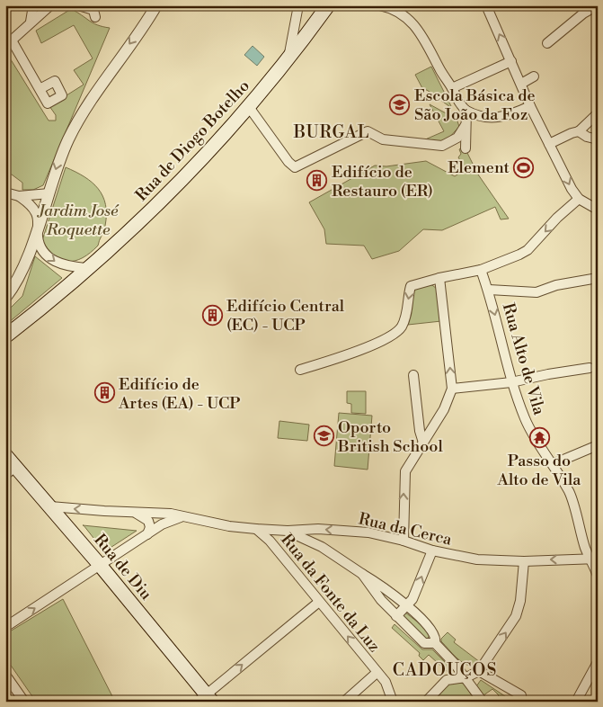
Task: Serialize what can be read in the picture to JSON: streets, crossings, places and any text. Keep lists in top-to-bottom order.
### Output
{
  "streets": {
    "main road": ["Rua de Diogo Botelho", "Rua de Diu"],
    "street": ["Rua Alto de Vila", "Rua da Cerca", "Rua da Fonte da Luz"]
  },
  "crossings": [
    ["Rua Alto de Vila", "Rua da Cerca"],
    ["Rua da Cerca", "Rua de Diu"],
    ["Rua da Cerca", "Rua da Fonte da Luz"]
  ],
  "one_way": ["Rua da Cerca"],
  "districts": ["BURGAL", "CADOUÇOS"],
  "parks": ["Jardim José Roquette"],
  "places": {
    "school or university": ["Escola Básica de São João da Foz", "Oporto British School"],
    "sports": ["Element"],
    "building": ["Edifício de Restauro (ER)", "Edifício Central (EC) - UCP", "Edifício de Artes (EA) - UCP"],
    "temple": ["Passo do Alto de Vila"]
  }
}
